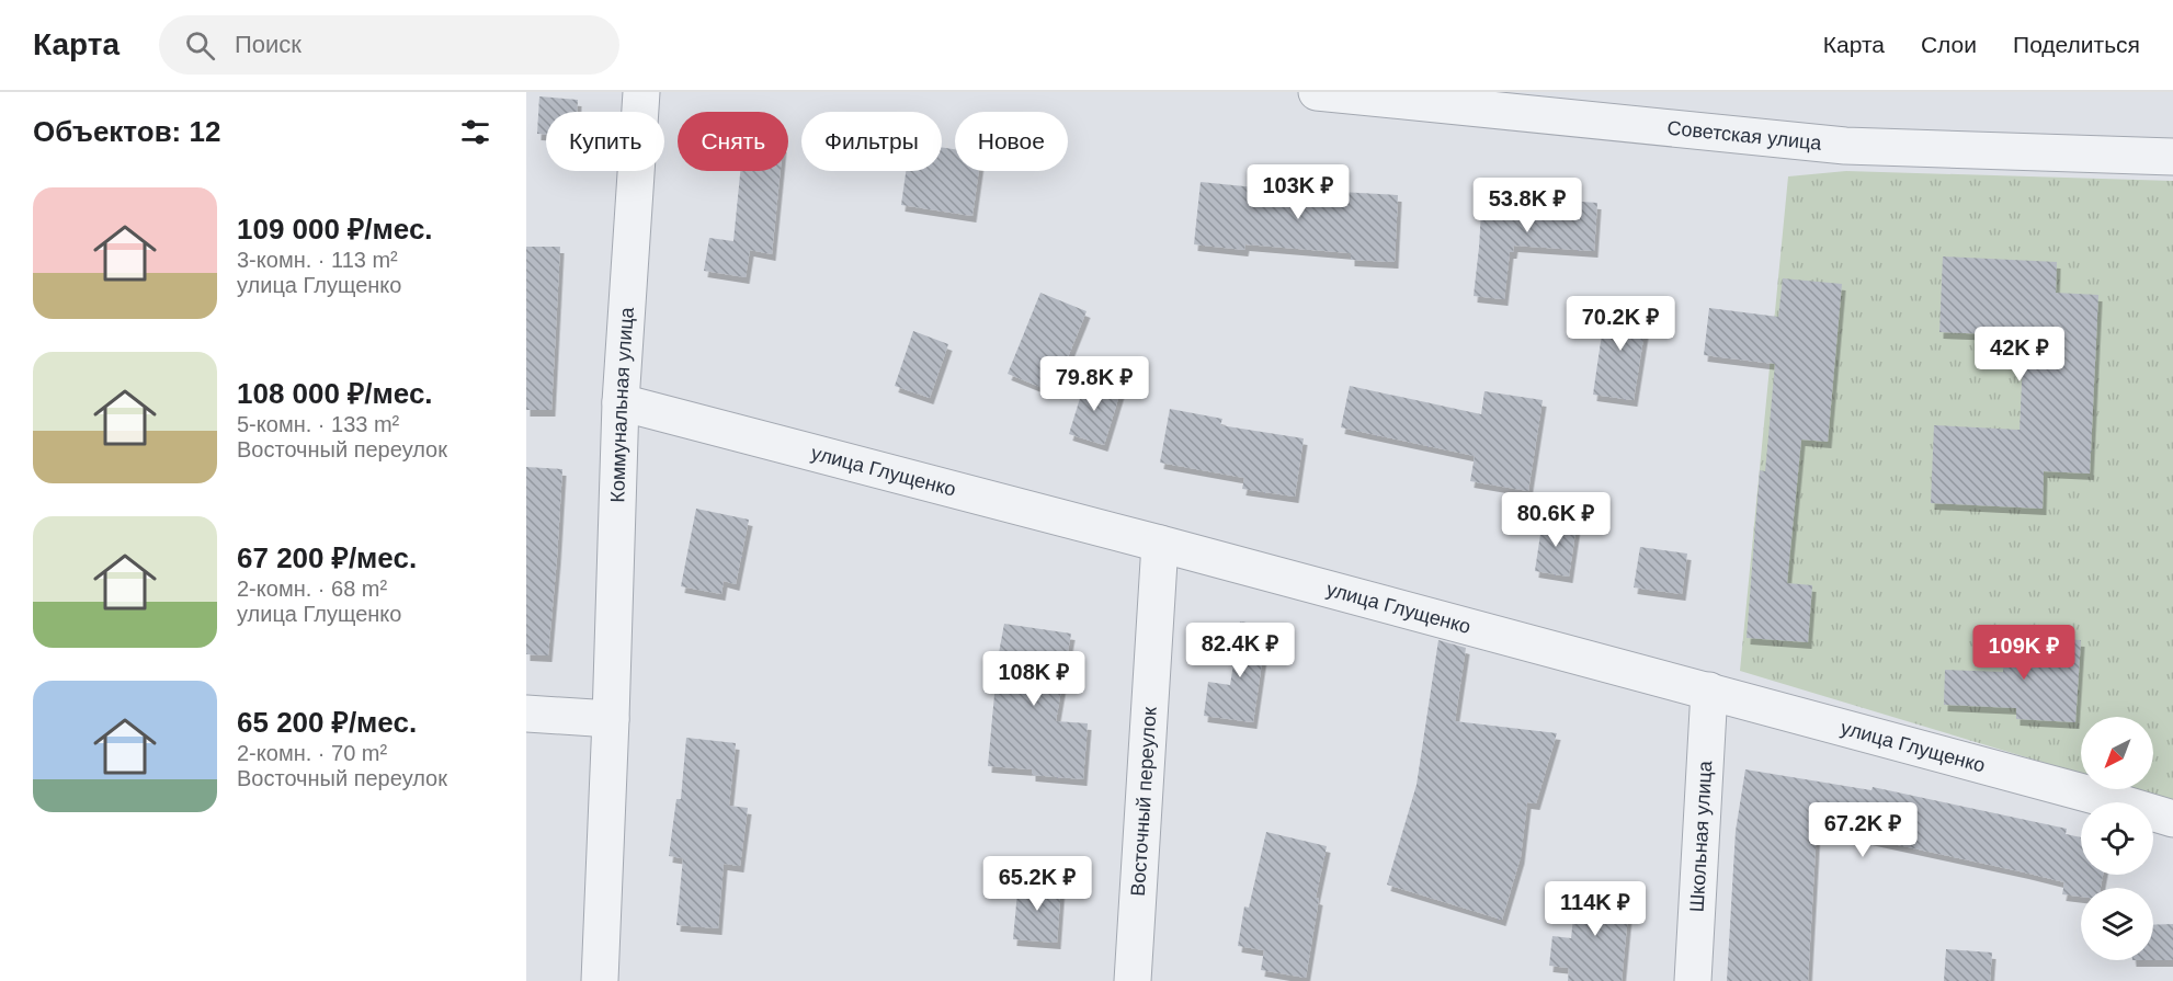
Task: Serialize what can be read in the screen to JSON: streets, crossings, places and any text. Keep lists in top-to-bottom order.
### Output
{
  "streets": {
    "street": [
      "Советская улица",
      "Коммунальная улица",
      "улица Глущенко",
      "Восточный переулок",
      "Школьная улица"
    ]
  },
  "crossings": [
    ["Коммунальная улица", "улица Глущенко"],
    ["улица Глущенко", "Восточный переулок"],
    ["улица Глущенко", "Школьная улица"]
  ],
  "north": "bottom left",
  "page": {
    "header": "Карта",
    "search": "Поиск",
    "nav": ["Карта", "Слои", "Поделиться"],
    "heading": "Объектов: 12",
    "chip": [
      "Купить",
      "Снять",
      "Фильтры",
      "Новое"
    ],
    "price": [
      "103K ₽",
      "53.8K ₽",
      "70.2K ₽",
      "42K ₽",
      "79.8K ₽",
      "80.6K ₽",
      "82.4K ₽",
      "109K ₽",
      "108K ₽",
      "67.2K ₽",
      "65.2K ₽",
      "114K ₽"
    ],
    "list": [
      {
        "name": "109 000 ₽/мес.",
        "note": "3-комн. · 113 m² · улица Глущенко"
      },
      {
        "name": "108 000 ₽/мес.",
        "note": "5-комн. · 133 m² · Восточный переулок"
      },
      {
        "name": "67 200 ₽/мес.",
        "note": "2-комн. · 68 m² · улица Глущенко"
      },
      {
        "name": "65 200 ₽/мес.",
        "note": "2-комн. · 70 m² · Восточный переулок"
      }
    ]
  }
}
